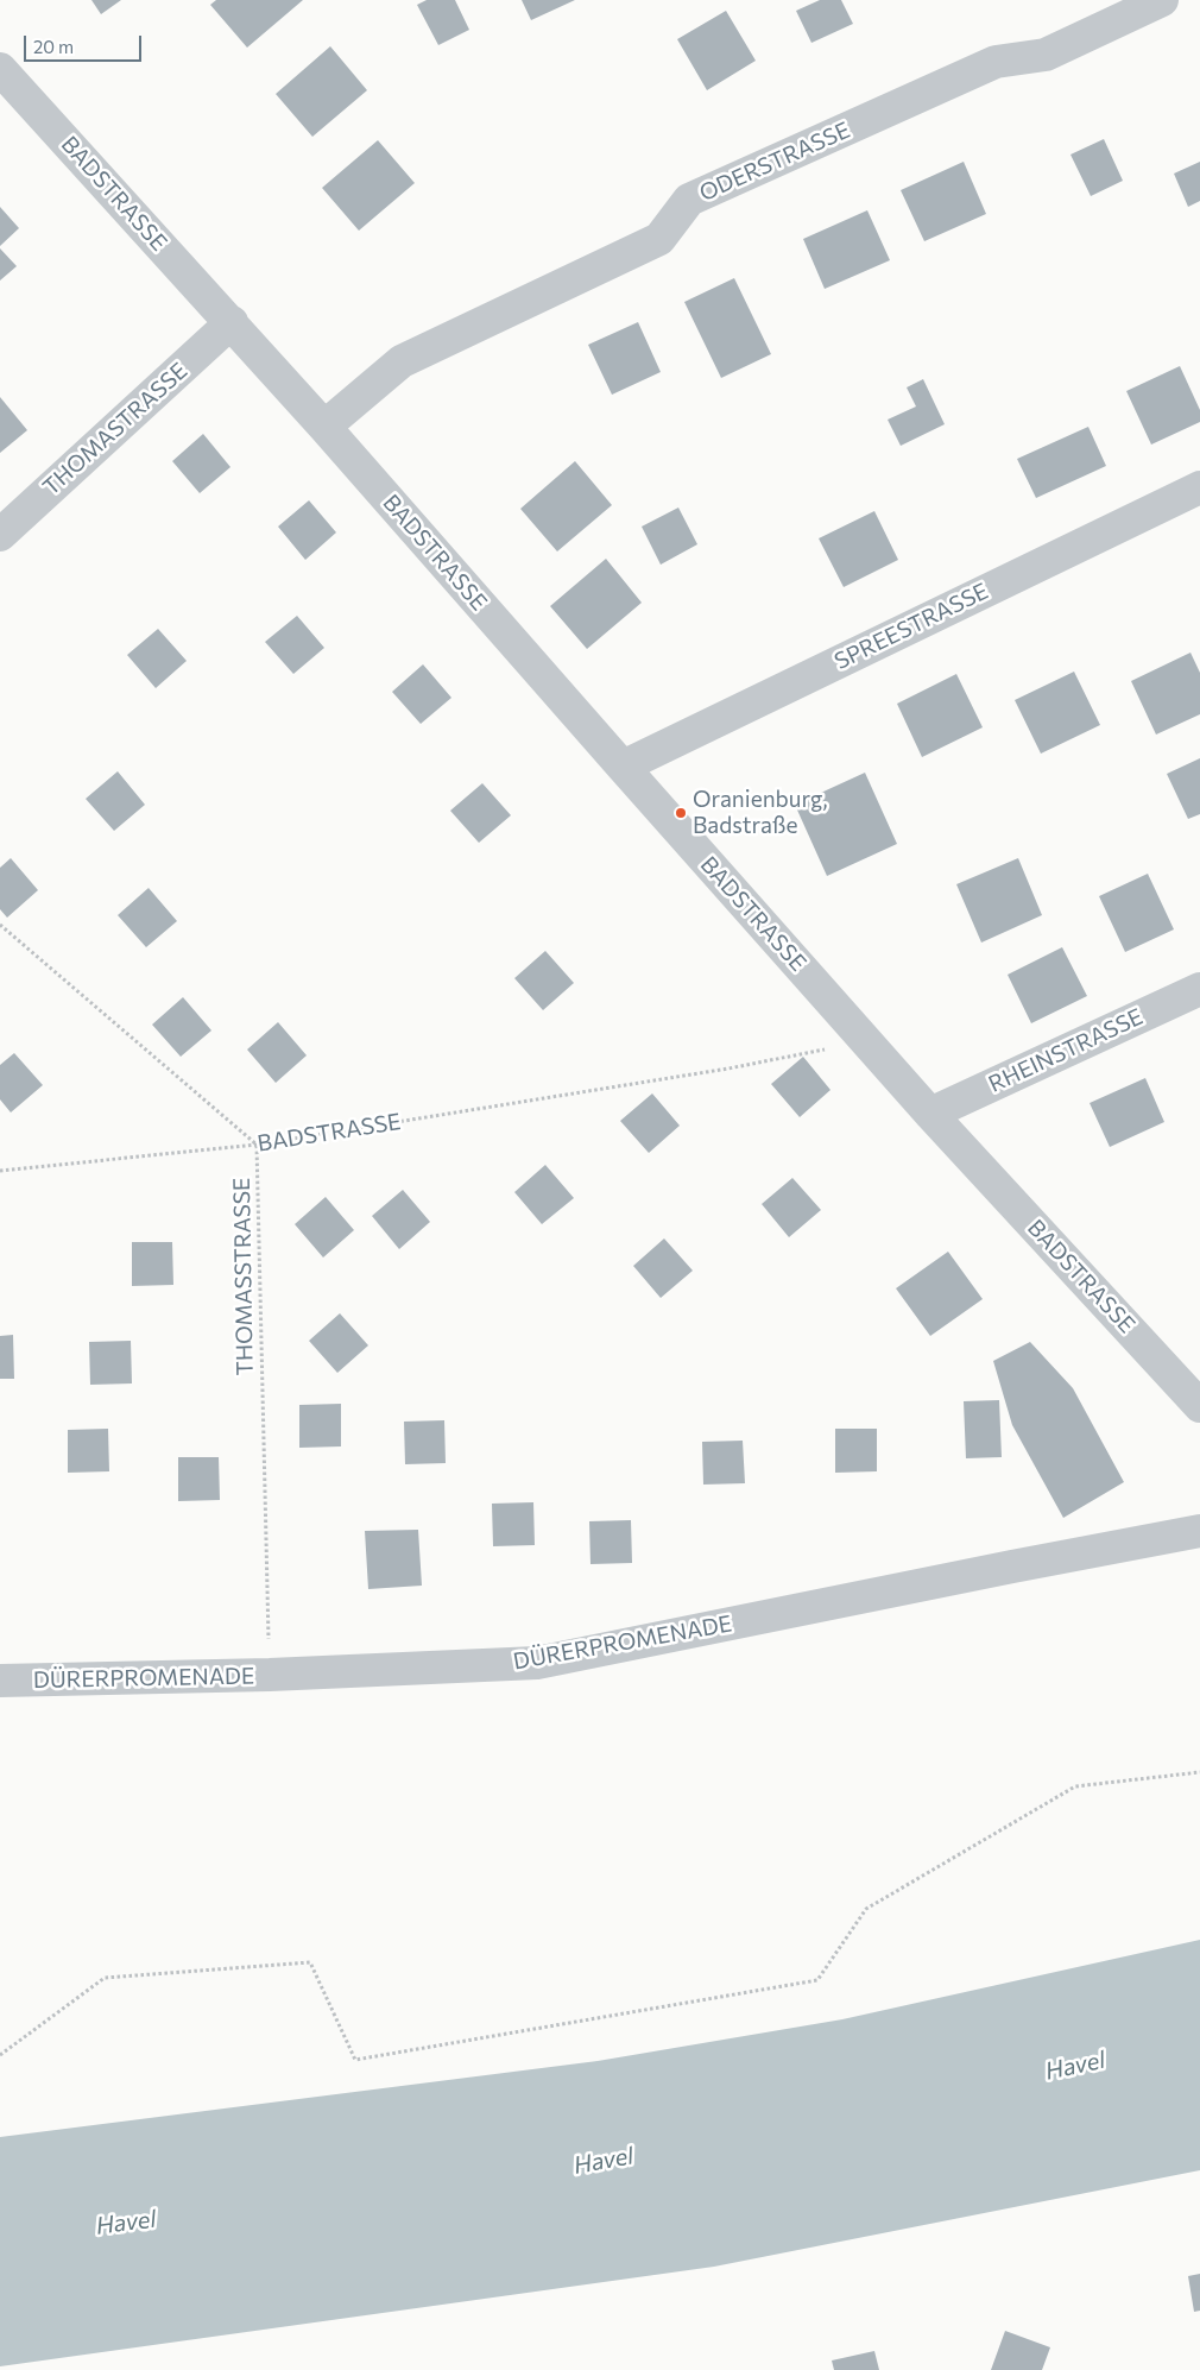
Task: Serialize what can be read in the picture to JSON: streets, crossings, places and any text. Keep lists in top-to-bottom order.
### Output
{
  "streets": {
    "street": [
      "ODERSTRASSE",
      "BADSTRASSE",
      "THOMASTRASSE",
      "SPREESTRASSE",
      "RHEINSTRASSE",
      "DÜRERPROMENADE"
    ],
    "path": ["THOMASSTRASSE"]
  },
  "crossings": [
    ["ODERSTRASSE", "BADSTRASSE"],
    ["BADSTRASSE", "THOMASTRASSE"],
    ["BADSTRASSE", "SPREESTRASSE"],
    ["BADSTRASSE", "RHEINSTRASSE"],
    ["BADSTRASSE", "THOMASSTRASSE"],
    ["THOMASSTRASSE", "DÜRERPROMENADE"]
  ],
  "water": ["Havel"],
  "places": ["Oranienburg, Badstraße"],
  "scale_bar": "20 m"
}
